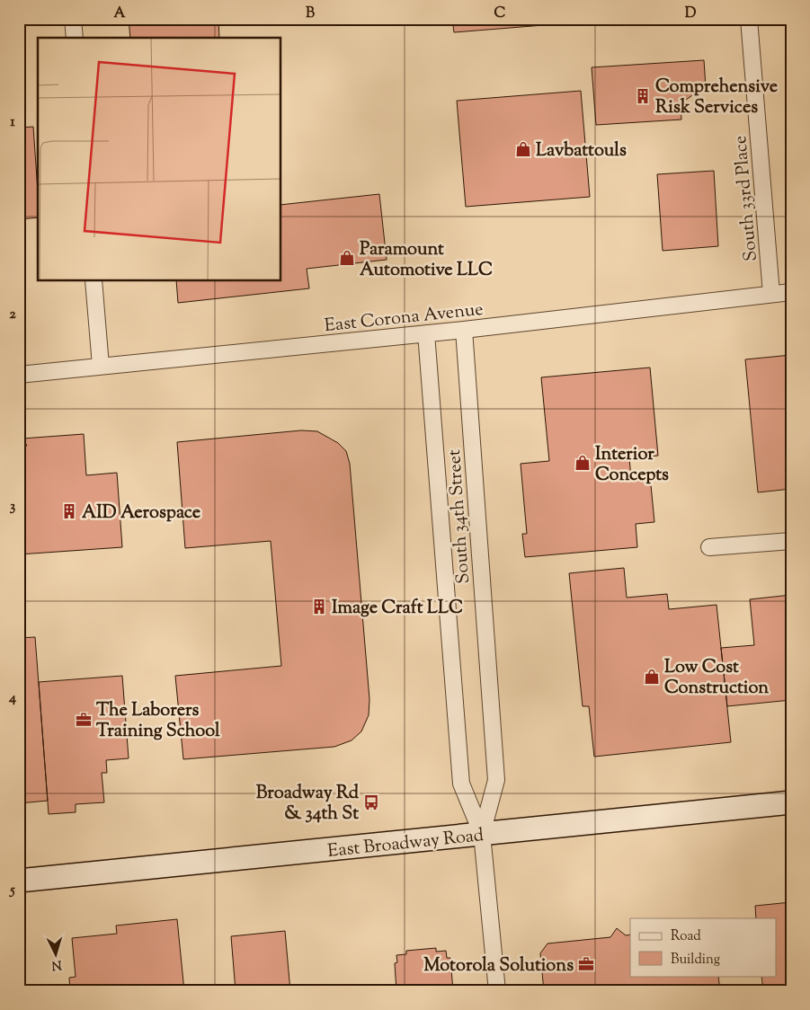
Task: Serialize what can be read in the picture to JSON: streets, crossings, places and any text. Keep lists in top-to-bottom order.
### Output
{
  "streets": {
    "main road": ["East Broadway Road"],
    "street": ["South 33rd Place", "East Corona Avenue", "South 34th Street"]
  },
  "crossings": [
    ["South 33rd Place", "East Corona Avenue"],
    ["East Corona Avenue", "South 34th Street"],
    ["South 34th Street", "East Broadway Road"]
  ],
  "places": {
    "building": ["Comprehensive Risk Services", "AID Aerospace", "Image Craft LLC"],
    "shop": [
      "Lavbattouls",
      "Paramount Automotive LLC",
      "Interior Concepts",
      "Low Cost Construction"
    ],
    "office": ["The Laborers Training School", "Motorola Solutions"],
    "bus stop": ["Broadway Rd & 34th St"]
  },
  "legend": ["Road", "Building"],
  "north": "bottom",
  "grid": {
    "columns": [
      "A",
      "B",
      "C",
      "D"
    ],
    "rows": [
      "1",
      "2",
      "3",
      "4",
      "5"
    ]
  }
}
